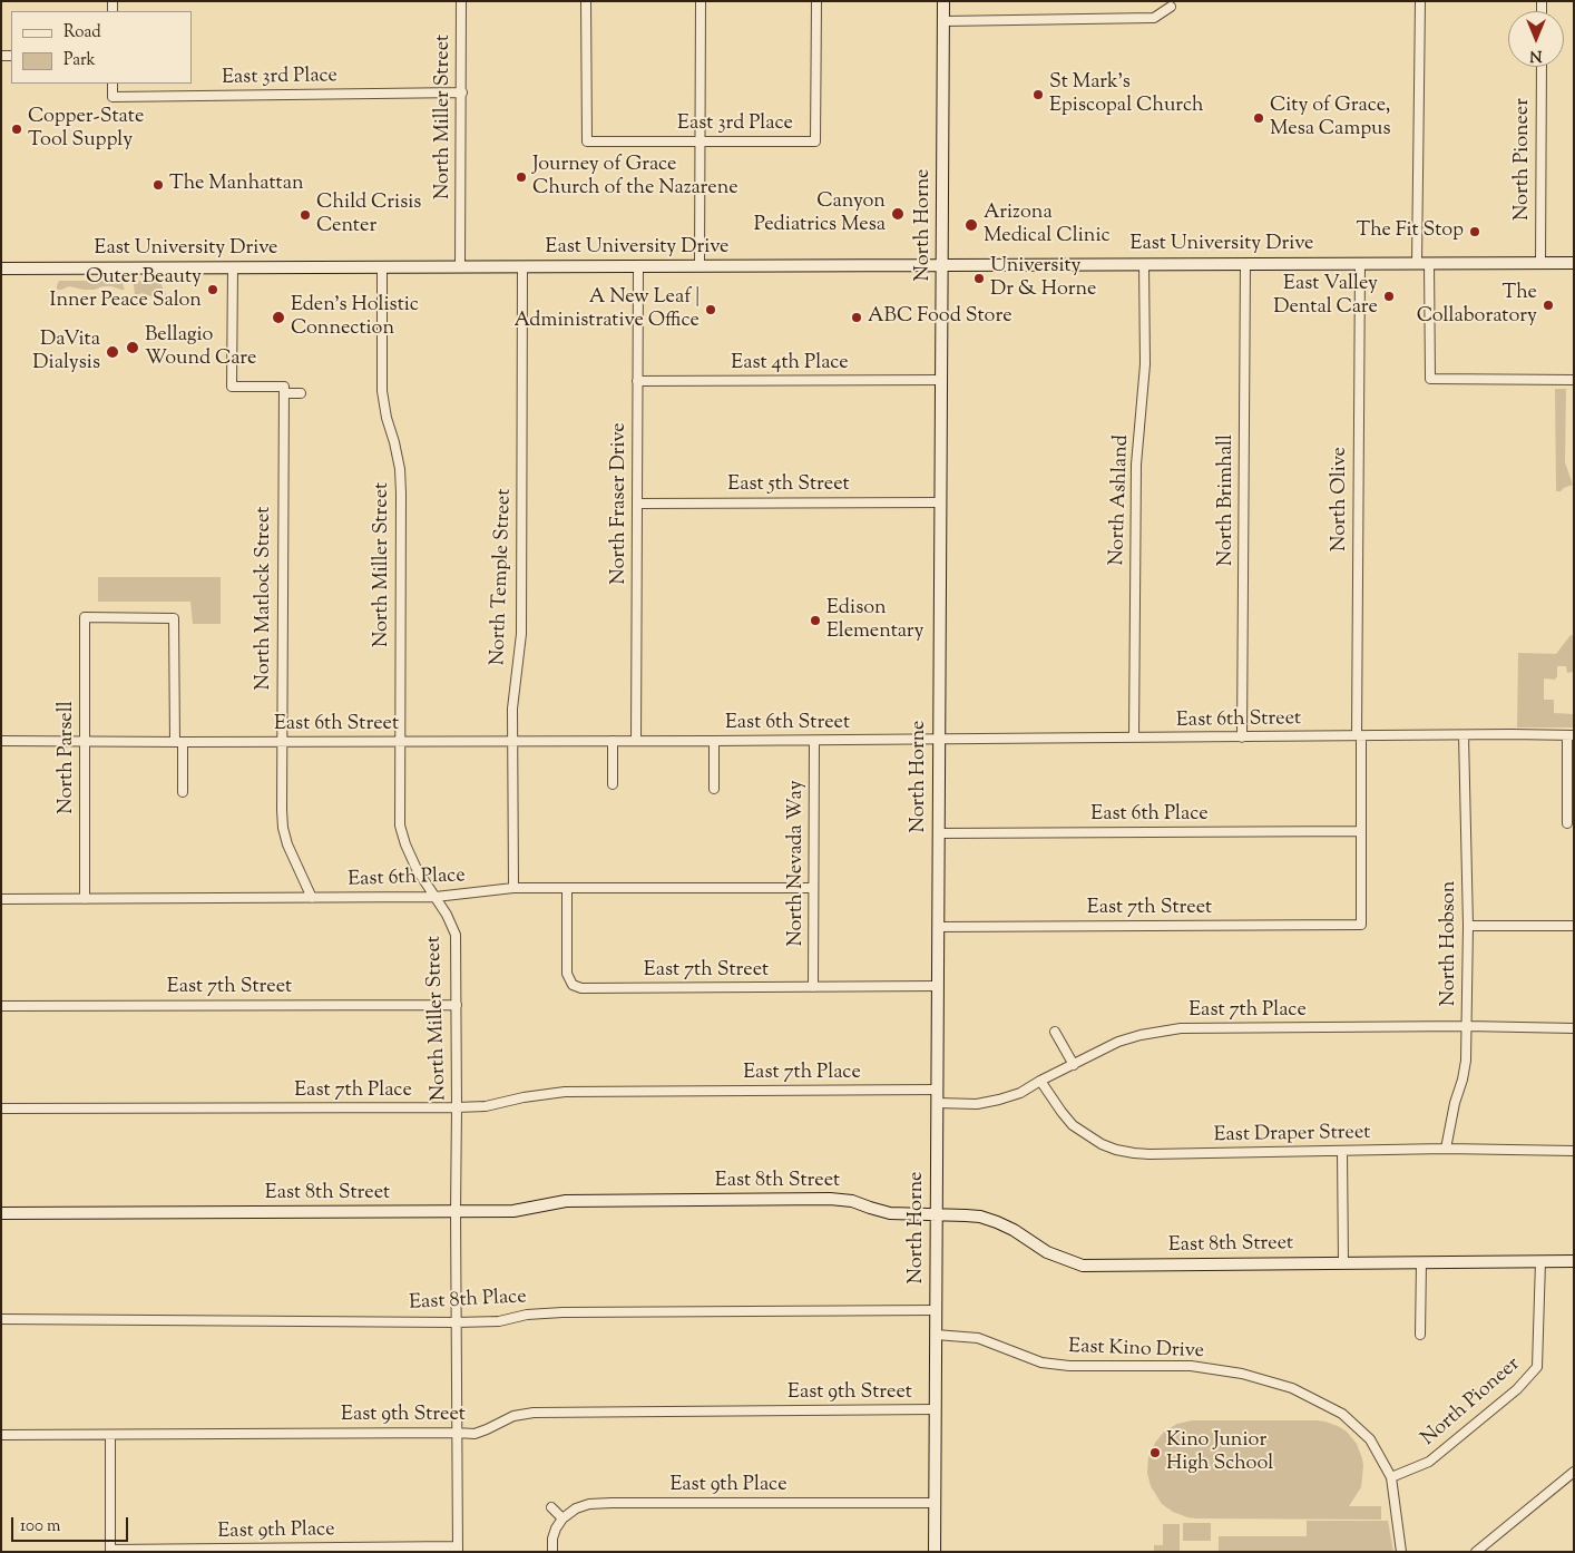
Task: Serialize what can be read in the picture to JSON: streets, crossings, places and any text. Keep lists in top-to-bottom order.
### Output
{
  "streets": {
    "street": [
      "East 3rd Place",
      "North Miller Street",
      "North Pioneer",
      "North Horne",
      "East University Drive",
      "East 4th Place",
      "East 5th Street",
      "North Olive",
      "North Ashland",
      "North Brimhall",
      "North Fraser Drive",
      "North Temple Street",
      "North Matlock Street",
      "East 6th Street",
      "North Parsell",
      "East 6th Place",
      "North Nevada Way",
      "East 7th Street",
      "North Hobson",
      "East 7th Place",
      "East Draper Street",
      "East 8th Street",
      "East 8th Place",
      "East Kino Drive",
      "East 9th Street",
      "East 9th Place"
    ]
  },
  "crossings": [
    ["East 3rd Place", "North Miller Street"],
    ["North Miller Street", "East University Drive"],
    ["North Miller Street", "East 6th Street"],
    ["North Miller Street", "East 6th Place"],
    ["North Miller Street", "East 7th Street"],
    ["North Miller Street", "East 7th Place"],
    ["North Miller Street", "East 8th Street"],
    ["North Miller Street", "East 8th Place"],
    ["North Miller Street", "East 9th Street"],
    ["North Miller Street", "East 9th Place"],
    ["North Pioneer", "East University Drive"],
    ["North Pioneer", "East 8th Street"],
    ["North Pioneer", "East Kino Drive"],
    ["North Horne", "East University Drive"],
    ["North Horne", "East 4th Place"],
    ["North Horne", "East 5th Street"],
    ["North Horne", "East 6th Street"],
    ["North Horne", "East 6th Place"],
    ["North Horne", "East 7th Street"],
    ["North Horne", "East 7th Place"],
    ["North Horne", "East 8th Street"],
    ["North Horne", "East 8th Place"],
    ["North Horne", "East Kino Drive"],
    ["North Horne", "East 9th Street"],
    ["North Horne", "East 9th Place"],
    ["East University Drive", "North Olive"],
    ["East University Drive", "North Ashland"],
    ["East University Drive", "North Brimhall"],
    ["East University Drive", "North Fraser Drive"],
    ["East University Drive", "North Temple Street"],
    ["East 4th Place", "North Fraser Drive"],
    ["East 5th Street", "North Fraser Drive"],
    ["North Olive", "East 6th Street"],
    ["North Olive", "East 6th Place"],
    ["North Olive", "East 7th Street"],
    ["North Ashland", "East 6th Street"],
    ["North Brimhall", "East 6th Street"],
    ["North Fraser Drive", "East 6th Street"],
    ["North Temple Street", "East 6th Street"],
    ["North Temple Street", "East 6th Place"],
    ["North Matlock Street", "East 6th Street"],
    ["North Matlock Street", "East 6th Place"],
    ["East 6th Street", "North Parsell"],
    ["East 6th Street", "North Nevada Way"],
    ["East 6th Street", "North Hobson"],
    ["North Parsell", "East 6th Place"],
    ["East 6th Place", "North Nevada Way"],
    ["East 6th Place", "East 7th Street"],
    ["North Nevada Way", "East 7th Street"],
    ["North Hobson", "East 7th Place"],
    ["North Hobson", "East Draper Street"],
    ["East 7th Place", "East Draper Street"],
    ["East 9th Street", "East 9th Place"]
  ],
  "places": [
    "St Mark's Episcopal Church",
    "City of Grace, Mesa Campus",
    "Copper-State Tool Supply",
    "Journey of Grace Church of the Nazarene",
    "The Manhattan",
    "Canyon Pediatrics Mesa",
    "Child Crisis Center",
    "Arizona Medical Clinic",
    "The Fit Stop",
    "University Dr & Horne",
    "Outer Beauty Inner Peace Salon",
    "East Valley Dental Care",
    "The Collaboratory",
    "A New Leaf | Administrative Office",
    "Eden's Holistic Connection",
    "ABC Food Store",
    "Bellagio Wound Care",
    "DaVita Dialysis",
    "Edison Elementary",
    "Kino Junior High School"
  ],
  "legend": ["Road", "Park"],
  "scale_bar": "100 m",
  "north": "bottom"
}
